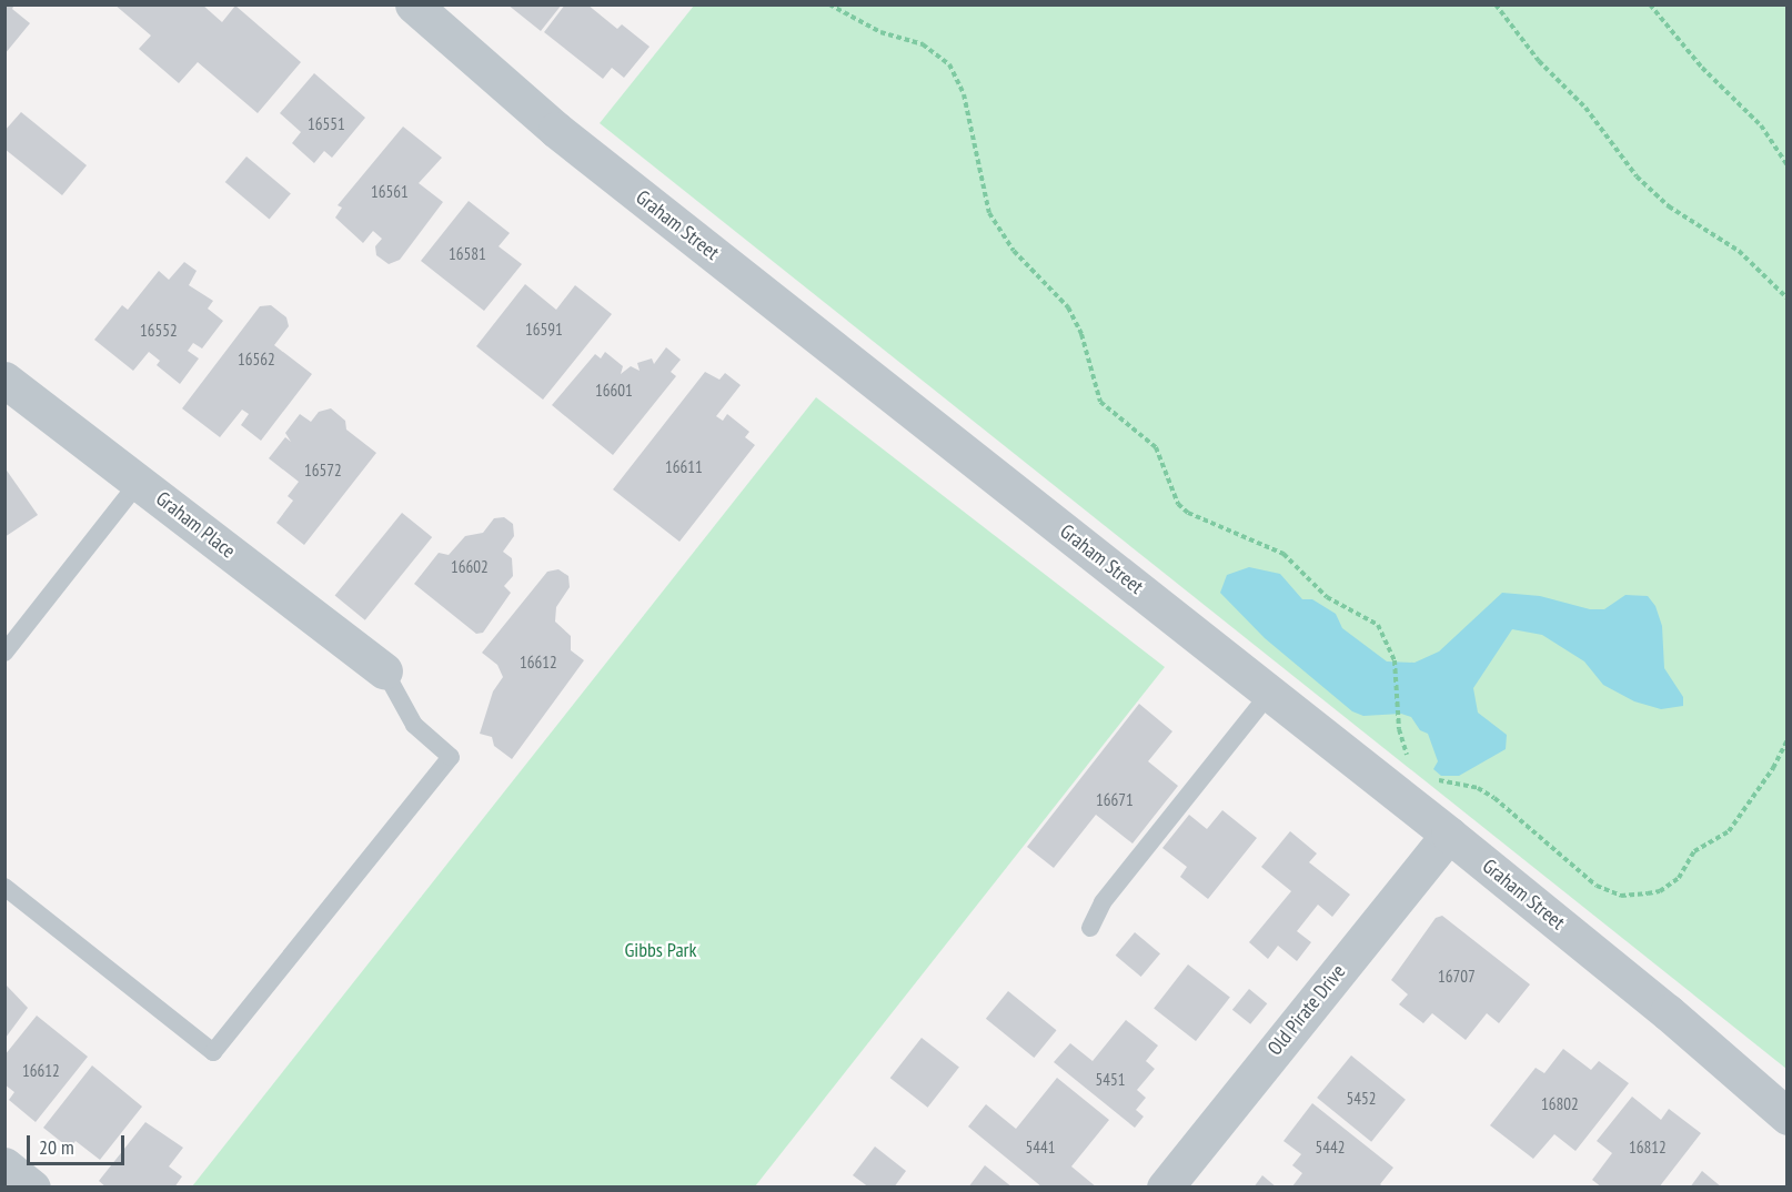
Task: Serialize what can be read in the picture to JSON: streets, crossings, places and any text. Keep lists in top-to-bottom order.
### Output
{
  "streets": {
    "street": ["Graham Street", "Graham Place", "Old Pirate Drive"]
  },
  "crossings": [
    ["Graham Street", "Old Pirate Drive"]
  ],
  "parks": ["Gibbs Park"],
  "house_numbers": [
    "16551",
    "16561",
    "16581",
    "16591",
    "16552",
    "16562",
    "16601",
    "16611",
    "16572",
    "16602",
    "16612",
    "16671",
    "16707",
    "16612",
    "5451",
    "5452",
    "16802",
    "5441",
    "5442",
    "16812"
  ],
  "scale_bar": "20 m"
}
